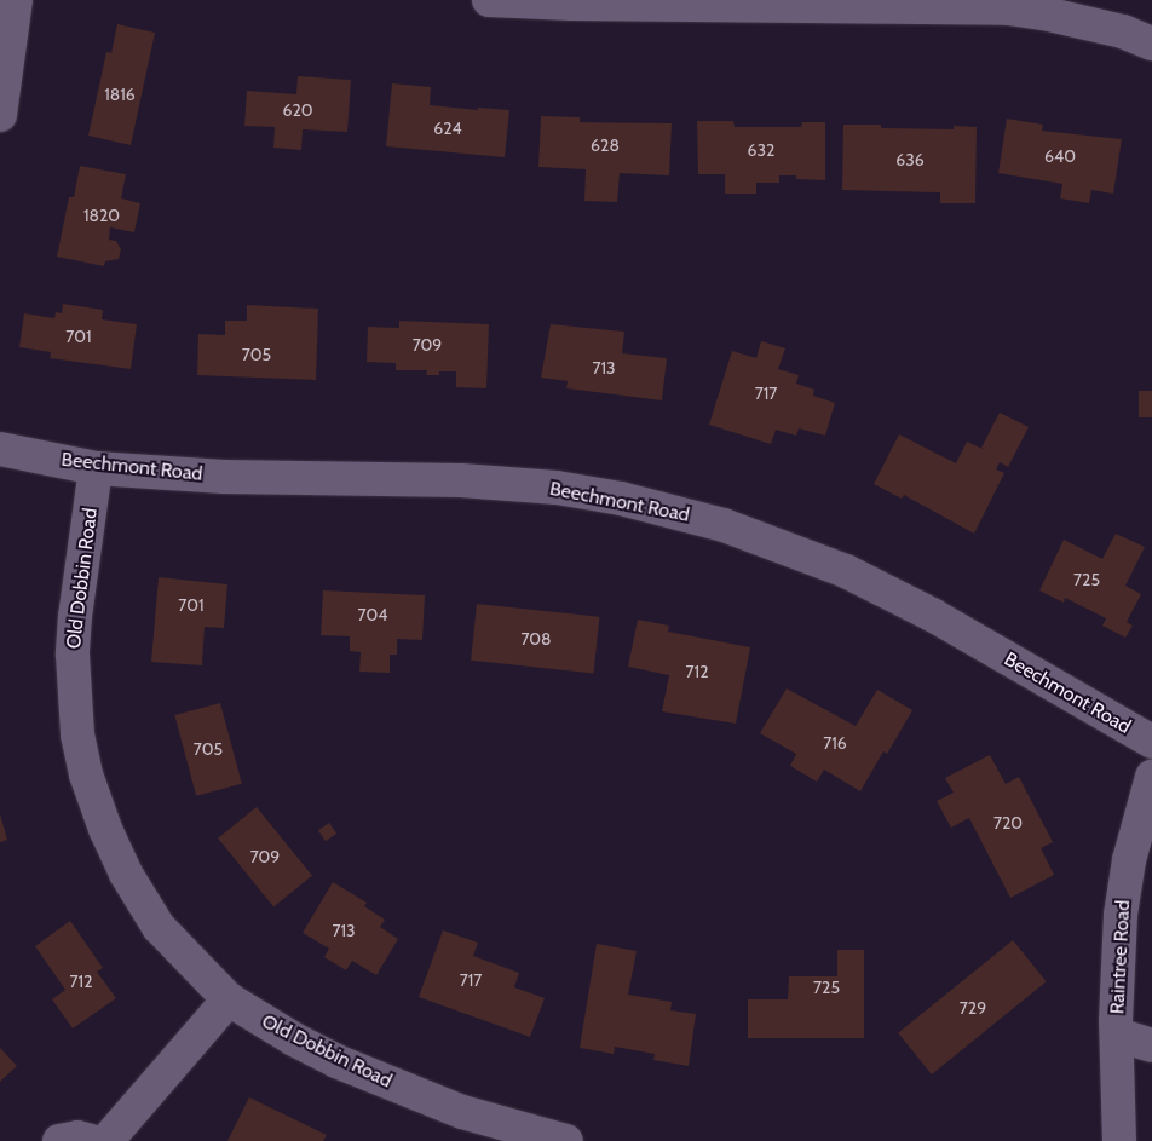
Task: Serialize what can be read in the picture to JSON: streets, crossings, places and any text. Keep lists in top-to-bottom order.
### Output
{
  "streets": {
    "street": ["Beechmont Road", "Old Dobbin Road", "Raintree Road"]
  },
  "crossings": [
    ["Beechmont Road", "Old Dobbin Road"]
  ],
  "house_numbers": [
    "1816",
    "620",
    "624",
    "628",
    "632",
    "640",
    "636",
    "1820",
    "701",
    "709",
    "705",
    "713",
    "717",
    "725",
    "701",
    "704",
    "708",
    "712",
    "716",
    "705",
    "720",
    "709",
    "713",
    "717",
    "712",
    "725",
    "729"
  ]
}
